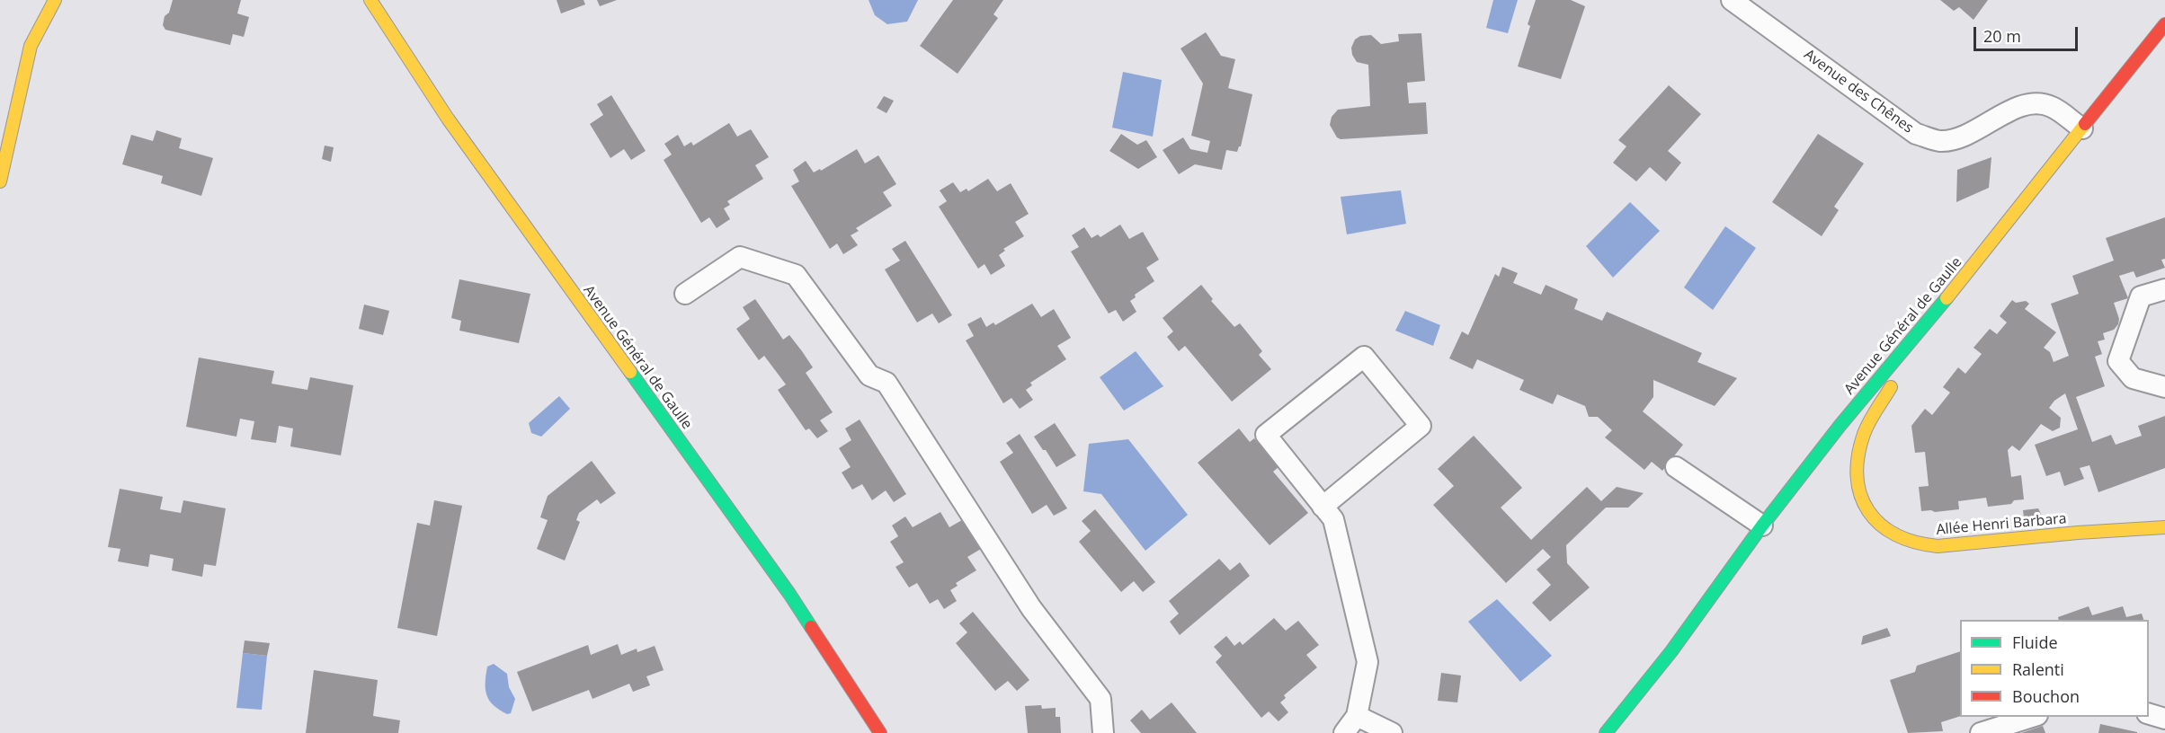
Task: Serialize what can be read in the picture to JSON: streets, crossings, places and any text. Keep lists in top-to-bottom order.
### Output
{
  "streets": {
    "main road": ["Avenue Général de Gaulle", "Allée Henri Barbara"],
    "lane": ["Avenue des Chênes"]
  },
  "crossings": [
    ["Avenue des Chênes", "Avenue Général de Gaulle"],
    ["Avenue Général de Gaulle", "Allée Henri Barbara"]
  ],
  "legend": ["Fluide", "Ralenti", "Bouchon"],
  "scale_bar": "20 m"
}
